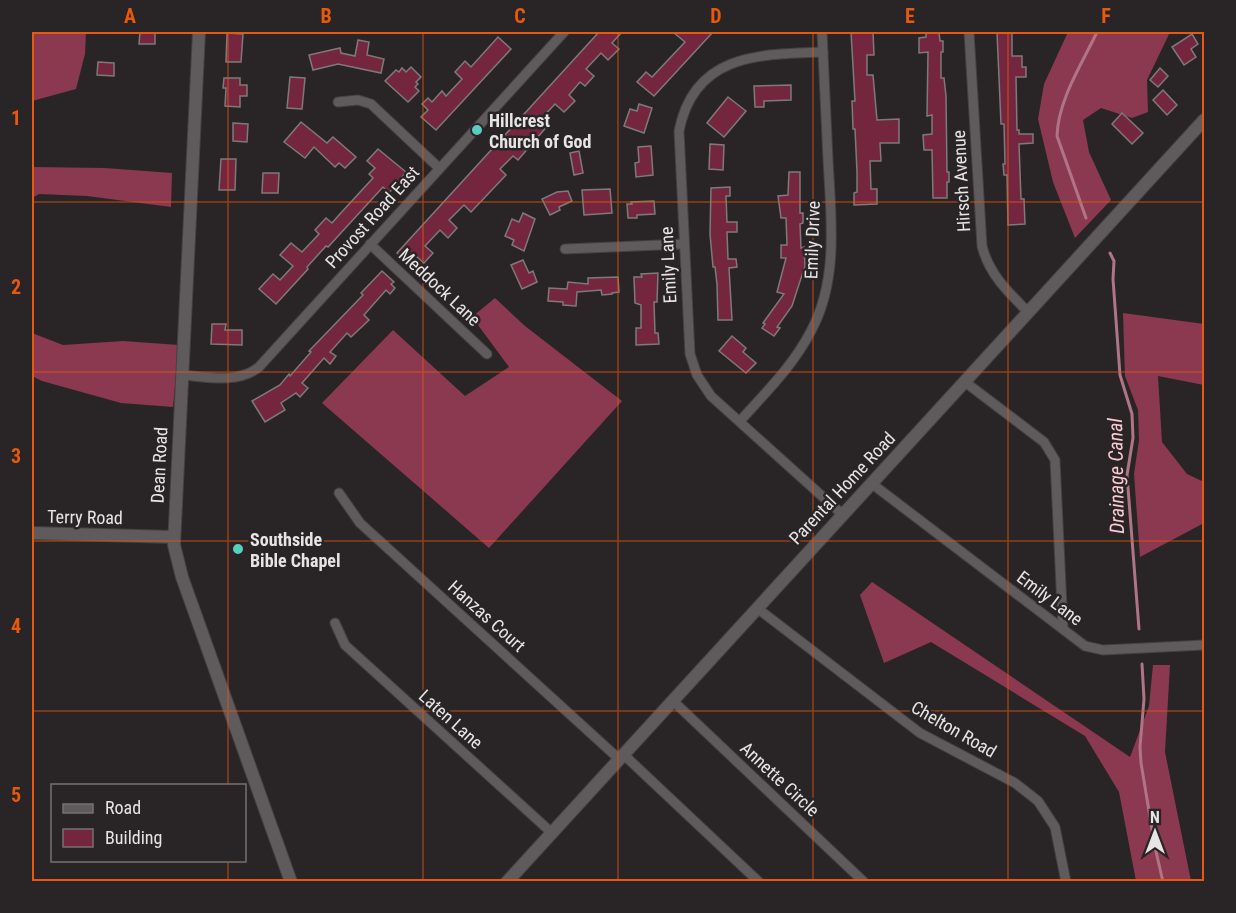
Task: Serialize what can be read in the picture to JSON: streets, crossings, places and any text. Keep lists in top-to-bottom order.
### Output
{
  "streets": {
    "street": [
      "Hirsch Avenue",
      "Provost Road East",
      "Emily Drive",
      "Emily Lane",
      "Meddock Lane",
      "Dean Road",
      "Parental Home Road",
      "Terry Road",
      "Hanzas Court",
      "Laten Lane",
      "Chelton Road",
      "Annette Circle"
    ]
  },
  "crossings": [
    ["Hirsch Avenue", "Parental Home Road"],
    ["Provost Road East", "Meddock Lane"],
    ["Provost Road East", "Dean Road"],
    ["Emily Drive", "Emily Lane"],
    ["Emily Lane", "Parental Home Road"],
    ["Dean Road", "Terry Road"],
    ["Parental Home Road", "Hanzas Court"],
    ["Parental Home Road", "Laten Lane"],
    ["Parental Home Road", "Chelton Road"],
    ["Parental Home Road", "Annette Circle"]
  ],
  "water": ["Drainage Canal"],
  "places": ["Hillcrest Church of God", "Southside Bible Chapel"],
  "legend": ["Road", "Building"],
  "north": "top",
  "grid": {
    "columns": [
      "A",
      "B",
      "C",
      "D",
      "E",
      "F"
    ],
    "rows": [
      "1",
      "2",
      "3",
      "4",
      "5"
    ]
  }
}
